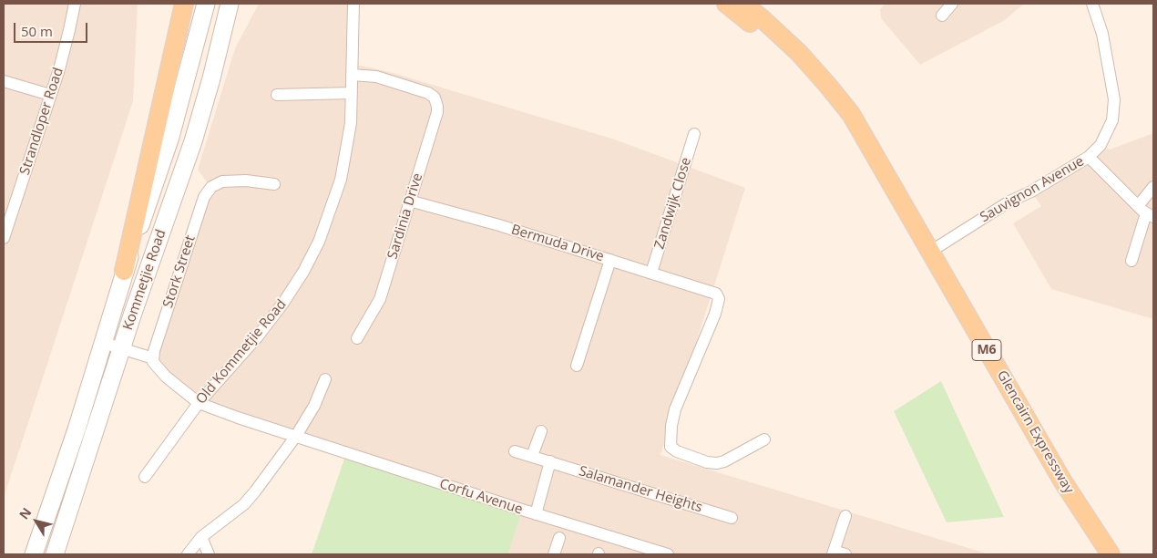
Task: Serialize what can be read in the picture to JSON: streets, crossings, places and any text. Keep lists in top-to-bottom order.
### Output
{
  "streets": {
    "main road": ["Kommetjie Road", "M6", "Glencairn Expressway"],
    "street": [
      "Strandloper Road",
      "Sauvignon Avenue",
      "Zandwijk Close",
      "Sardinia Drive",
      "Bermuda Drive",
      "Stork Street",
      "Old Kommetjie Road",
      "Salamander Heights",
      "Corfu Avenue"
    ]
  },
  "crossings": [
    ["Sauvignon Avenue", "Glencairn Expressway"],
    ["Zandwijk Close", "Bermuda Drive"],
    ["Sardinia Drive", "Bermuda Drive"],
    ["Sardinia Drive", "Old Kommetjie Road"],
    ["Old Kommetjie Road", "Corfu Avenue"]
  ],
  "scale_bar": "50 m",
  "north": "top left"
}
